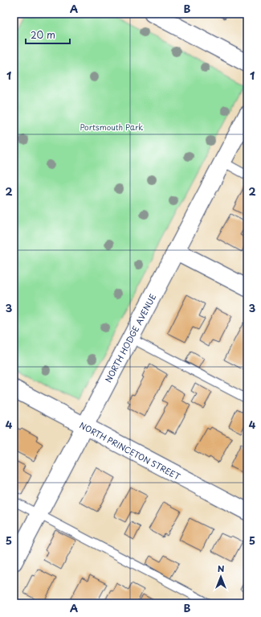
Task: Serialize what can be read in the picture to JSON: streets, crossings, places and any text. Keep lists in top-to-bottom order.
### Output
{
  "streets": {
    "street": ["NORTH HODGE AVENUE", "NORTH PRINCETON STREET"]
  },
  "crossings": [
    ["NORTH HODGE AVENUE", "NORTH PRINCETON STREET"]
  ],
  "parks": ["Portsmouth Park"],
  "scale_bar": "20 m",
  "north": "top",
  "grid": {
    "columns": ["A", "B"],
    "rows": [
      "1",
      "2",
      "3",
      "4",
      "5"
    ]
  }
}
